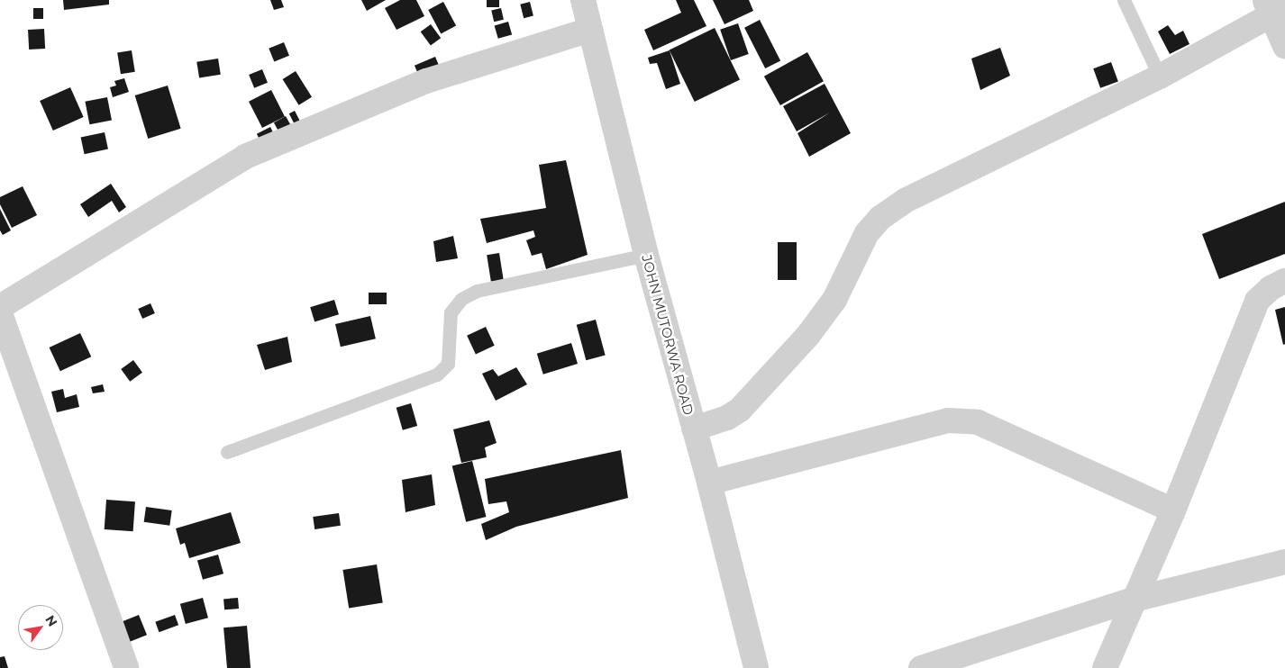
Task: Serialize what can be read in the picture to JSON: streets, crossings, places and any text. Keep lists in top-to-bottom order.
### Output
{
  "streets": {
    "street": ["JOHN MUTORWA ROAD"]
  },
  "north": "top right"
}
